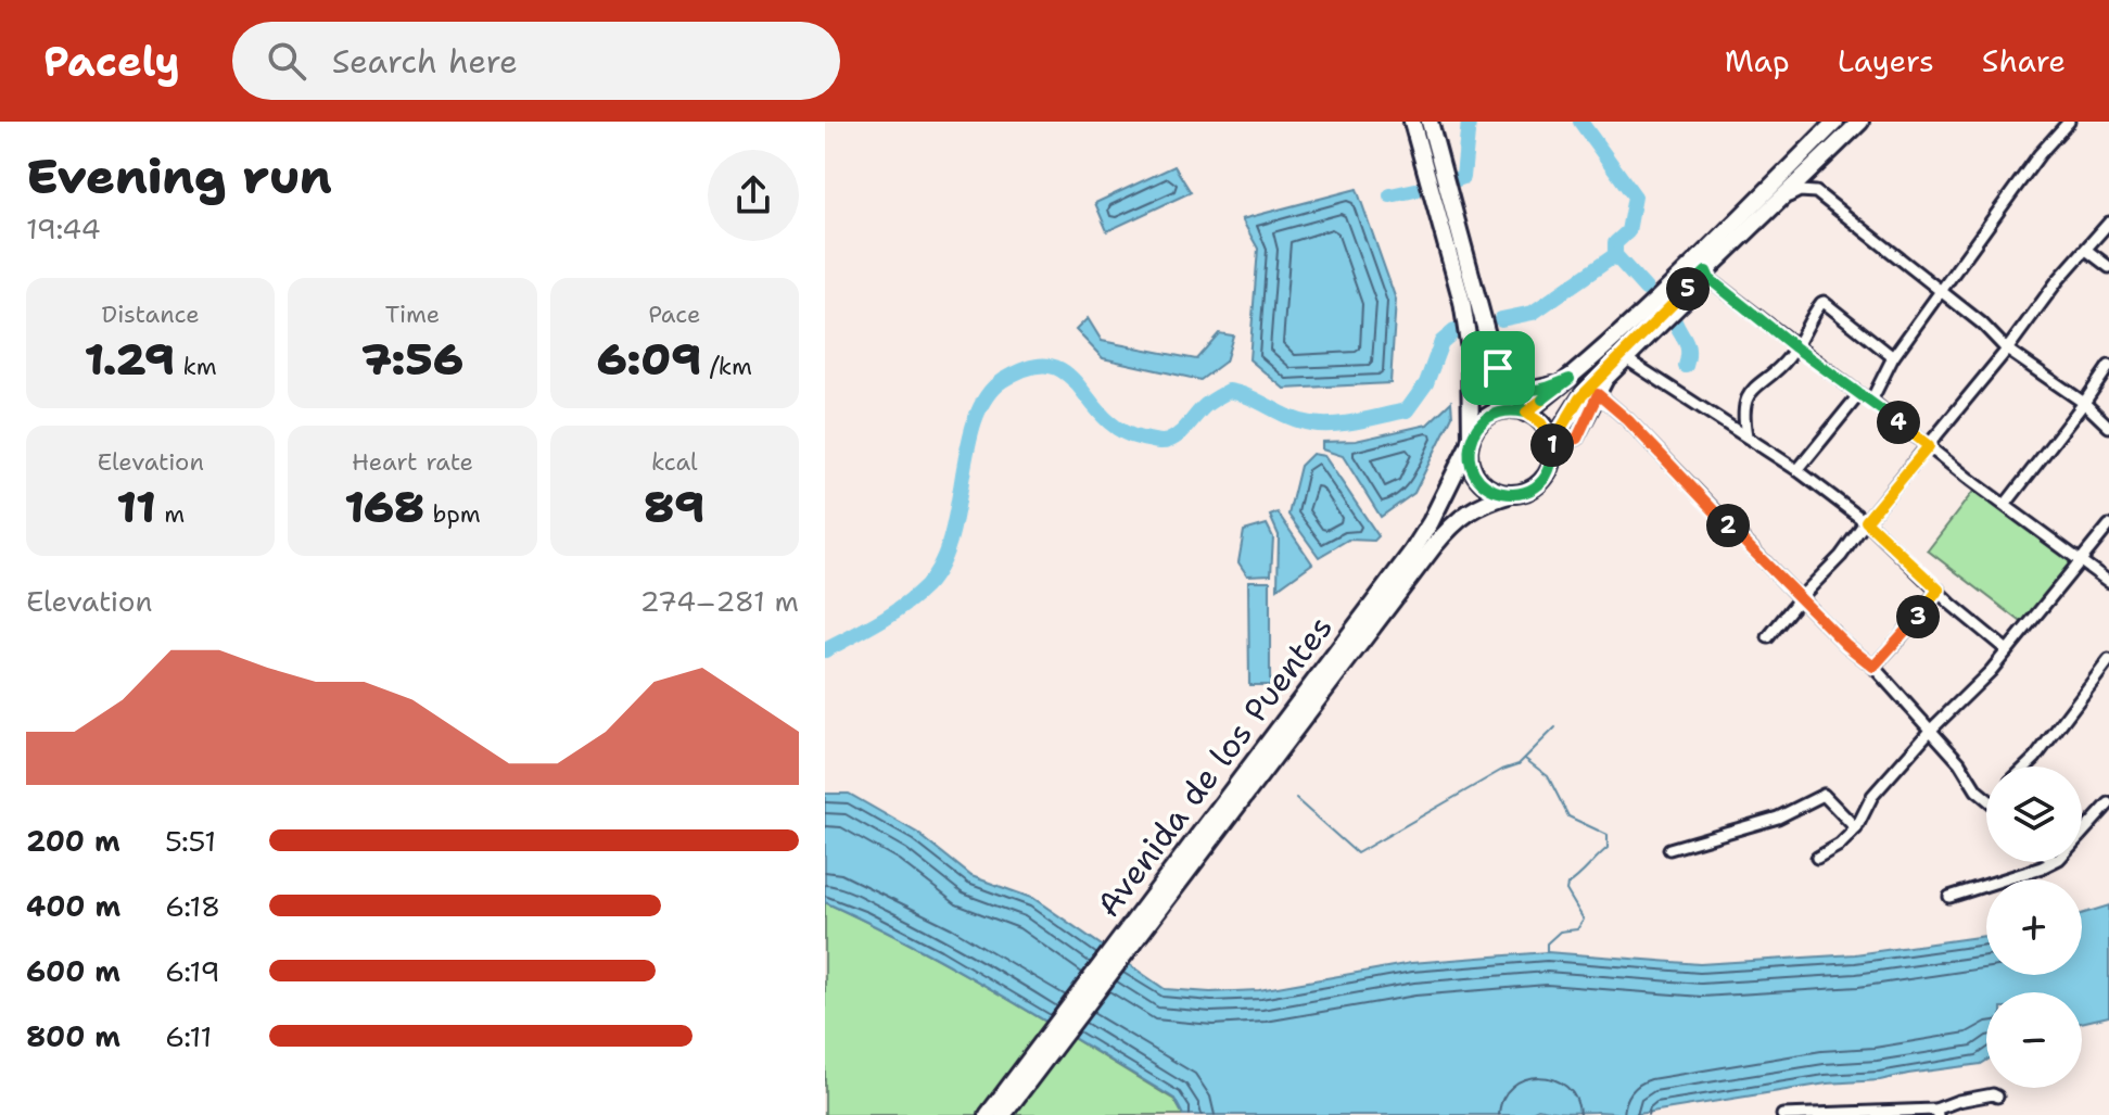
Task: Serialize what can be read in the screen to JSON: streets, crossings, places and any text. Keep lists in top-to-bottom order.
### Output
{
  "streets": {
    "main road": ["Avenida de los Puentes"]
  },
  "page": {
    "header": "Pacely",
    "search": "Search here",
    "nav": ["Map", "Layers", "Share"],
    "heading": ["Evening run", "19:44"],
    "pins": [
      "5",
      "4",
      "1",
      "2",
      "3"
    ],
    "stats": [
      ["Distance", "1.29 km"],
      ["Time", "7:56"],
      ["Pace", "6:09 /km"],
      ["Elevation", "11 m"],
      ["Heart rate", "168 bpm"],
      ["kcal", "89"]
    ],
    "chart": ["Elevation", "274–281 m"],
    "map_buttons": ["+", "−"],
    "list": [
      {
        "name": "200 m",
        "note": "5:51"
      },
      {
        "name": "400 m",
        "note": "6:18"
      },
      {
        "name": "600 m",
        "note": "6:19"
      },
      {
        "name": "800 m",
        "note": "6:11"
      }
    ]
  }
}
